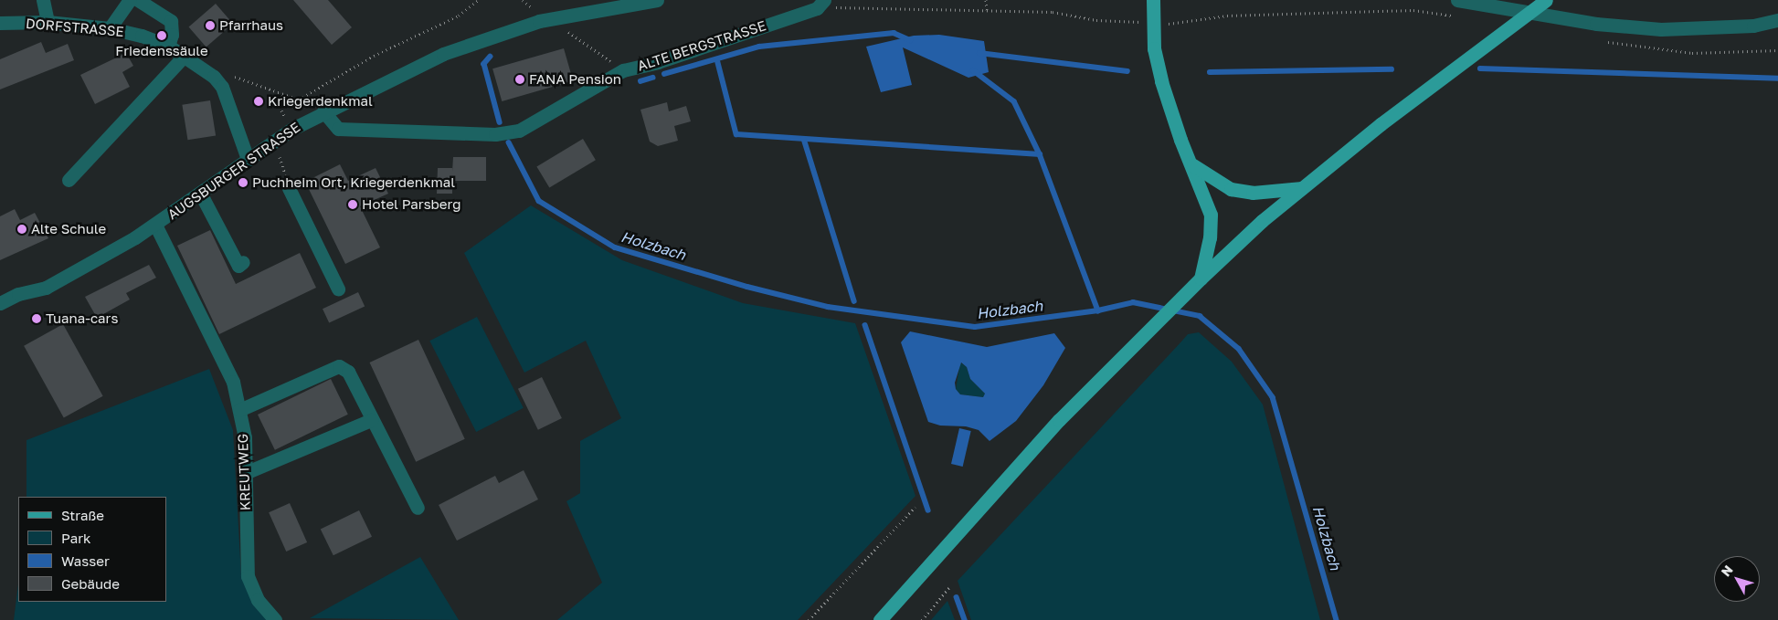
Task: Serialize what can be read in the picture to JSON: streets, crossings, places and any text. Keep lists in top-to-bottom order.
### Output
{
  "streets": {
    "street": [
      "DORFSTRASSE",
      "ALTE BERGSTRASSE",
      "AUGSBURGER STRASSE",
      "KREUTWEG"
    ]
  },
  "crossings": [
    ["DORFSTRASSE", "AUGSBURGER STRASSE"],
    ["ALTE BERGSTRASSE", "AUGSBURGER STRASSE"],
    ["AUGSBURGER STRASSE", "KREUTWEG"]
  ],
  "water": ["Holzbach"],
  "places": [
    "Pfarrhaus",
    "Friedenssäule",
    "FANA Pension",
    "Kriegerdenkmal",
    "Puchheim Ort, Kriegerdenkmal",
    "Hotel Parsberg",
    "Alte Schule",
    "Tuana-cars"
  ],
  "legend": [
    "Straße",
    "Park",
    "Wasser",
    "Gebäude"
  ],
  "north": "top left"
}
